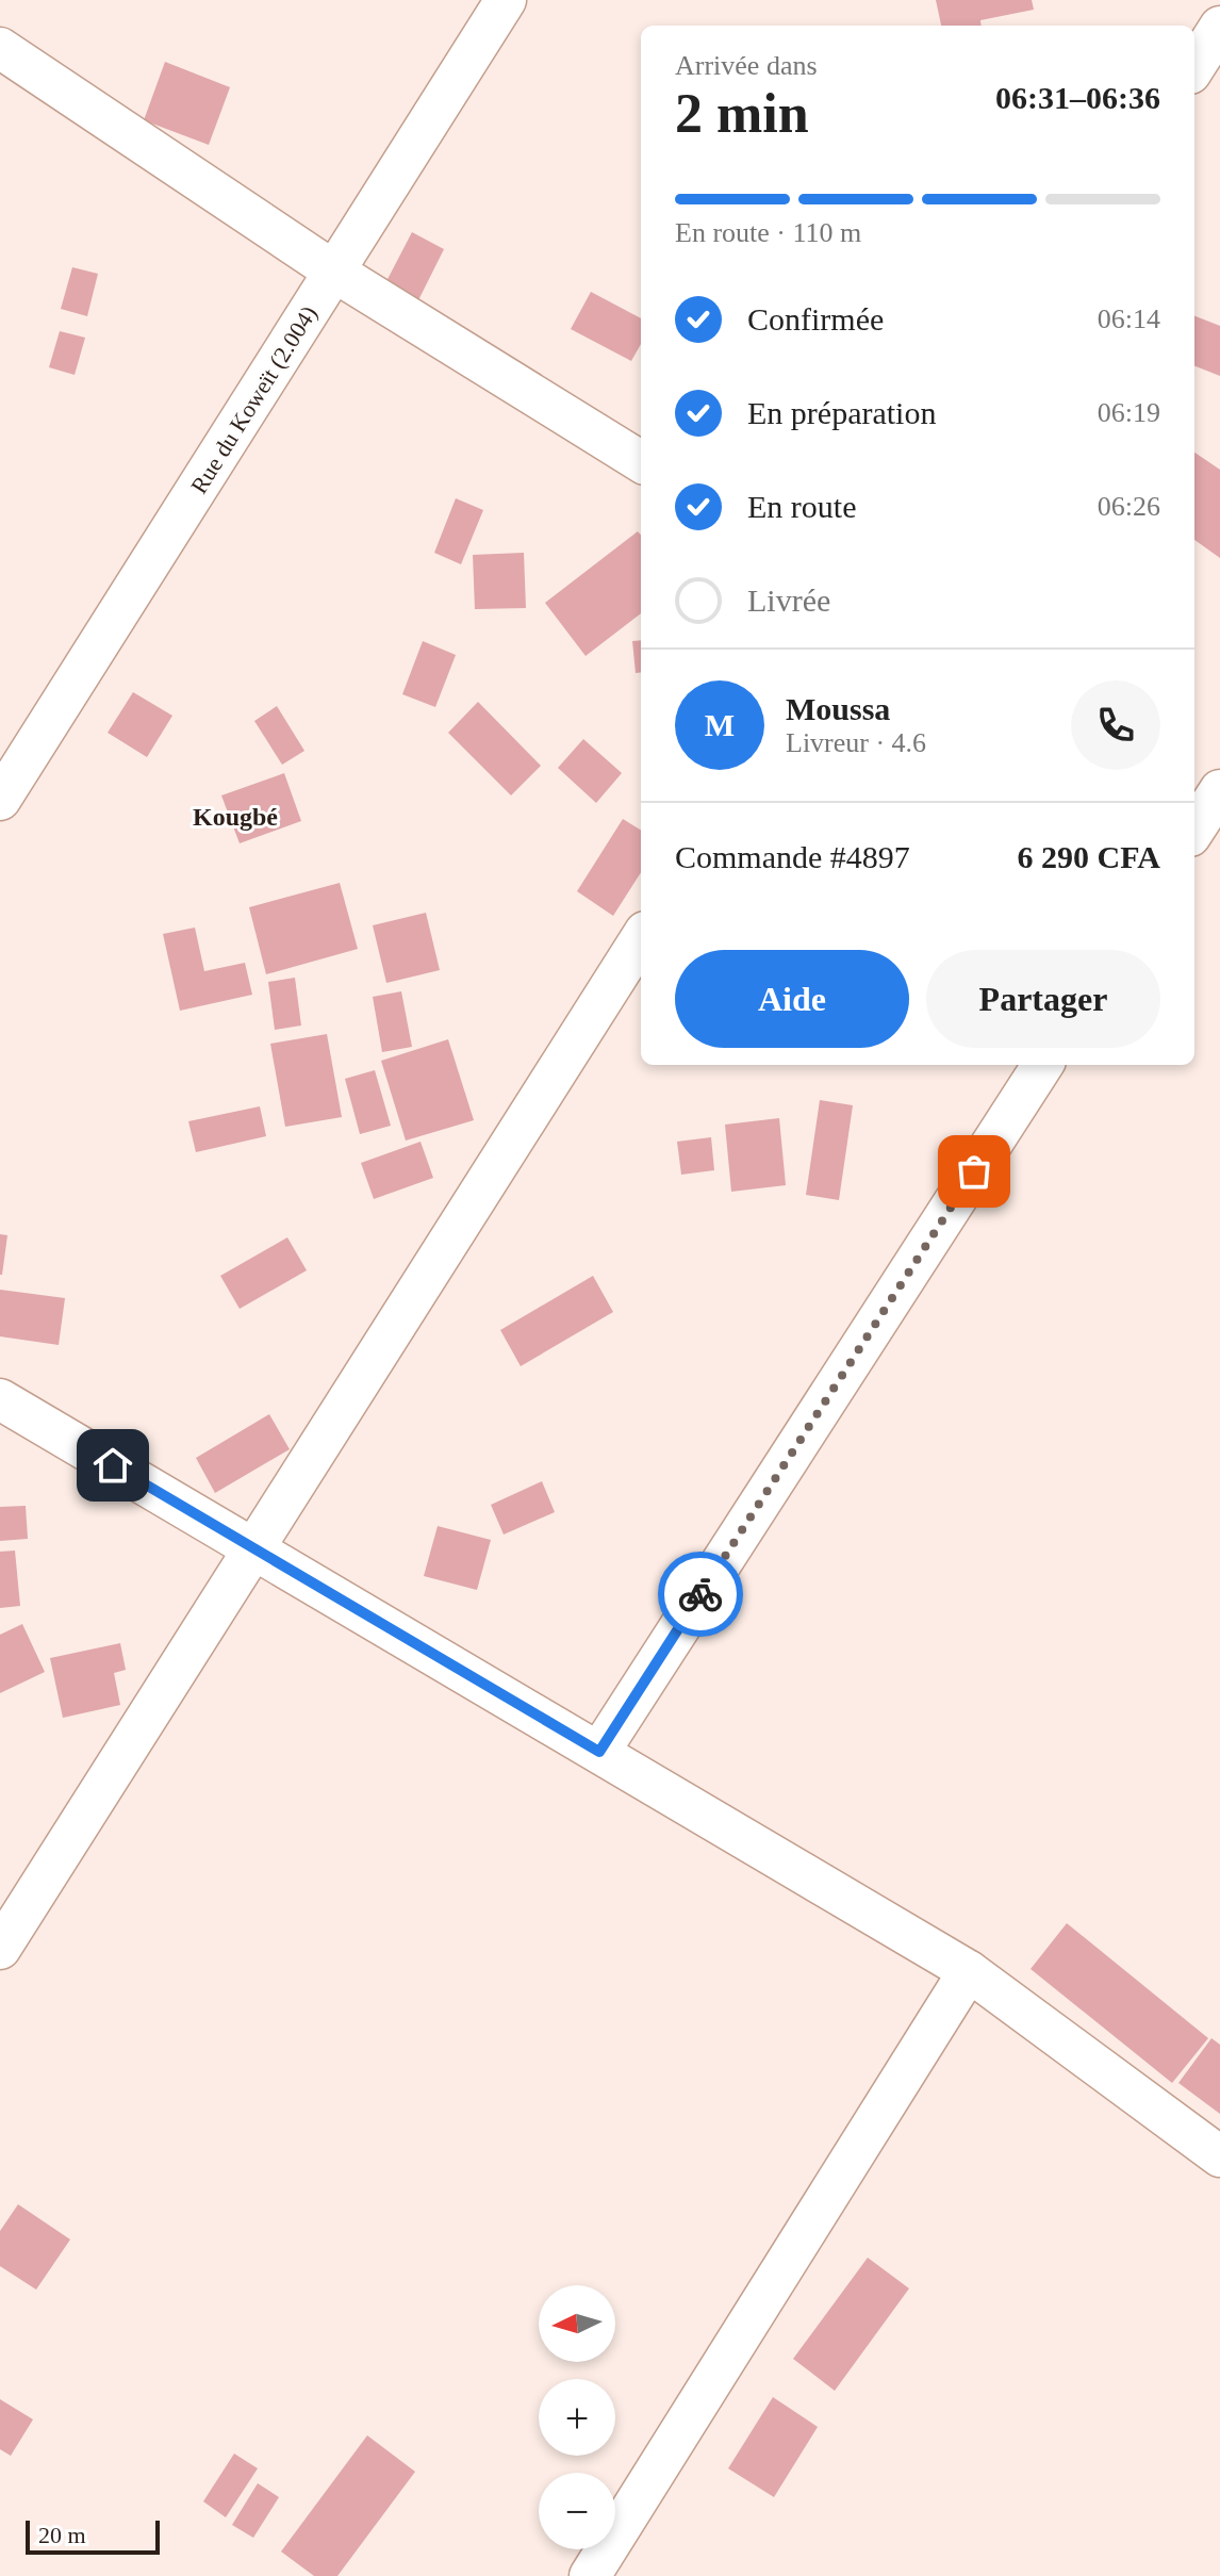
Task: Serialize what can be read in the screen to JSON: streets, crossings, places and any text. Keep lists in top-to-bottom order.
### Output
{
  "streets": {
    "street": ["Rue du Koweït (2.004)"]
  },
  "districts": ["Kougbé"],
  "scale_bar": "20 m",
  "north": "left",
  "page": {
    "heading": ["2 min", "Arrivée dans", "06:31–06:36"],
    "panel": [
      "Moussa",
      "Livreur · 4.6",
      "Commande #4897",
      "6 290 CFA"
    ],
    "bar": "En route · 110 m",
    "list": [
      ["Confirmée", "06:14"],
      ["En préparation", "06:19"],
      ["En route", "06:26"],
      "Livrée"
    ],
    "round": "M",
    "buttons": ["Aide", "Partager"],
    "map_buttons": ["+", "−"],
    "scale": "20 m"
  }
}
